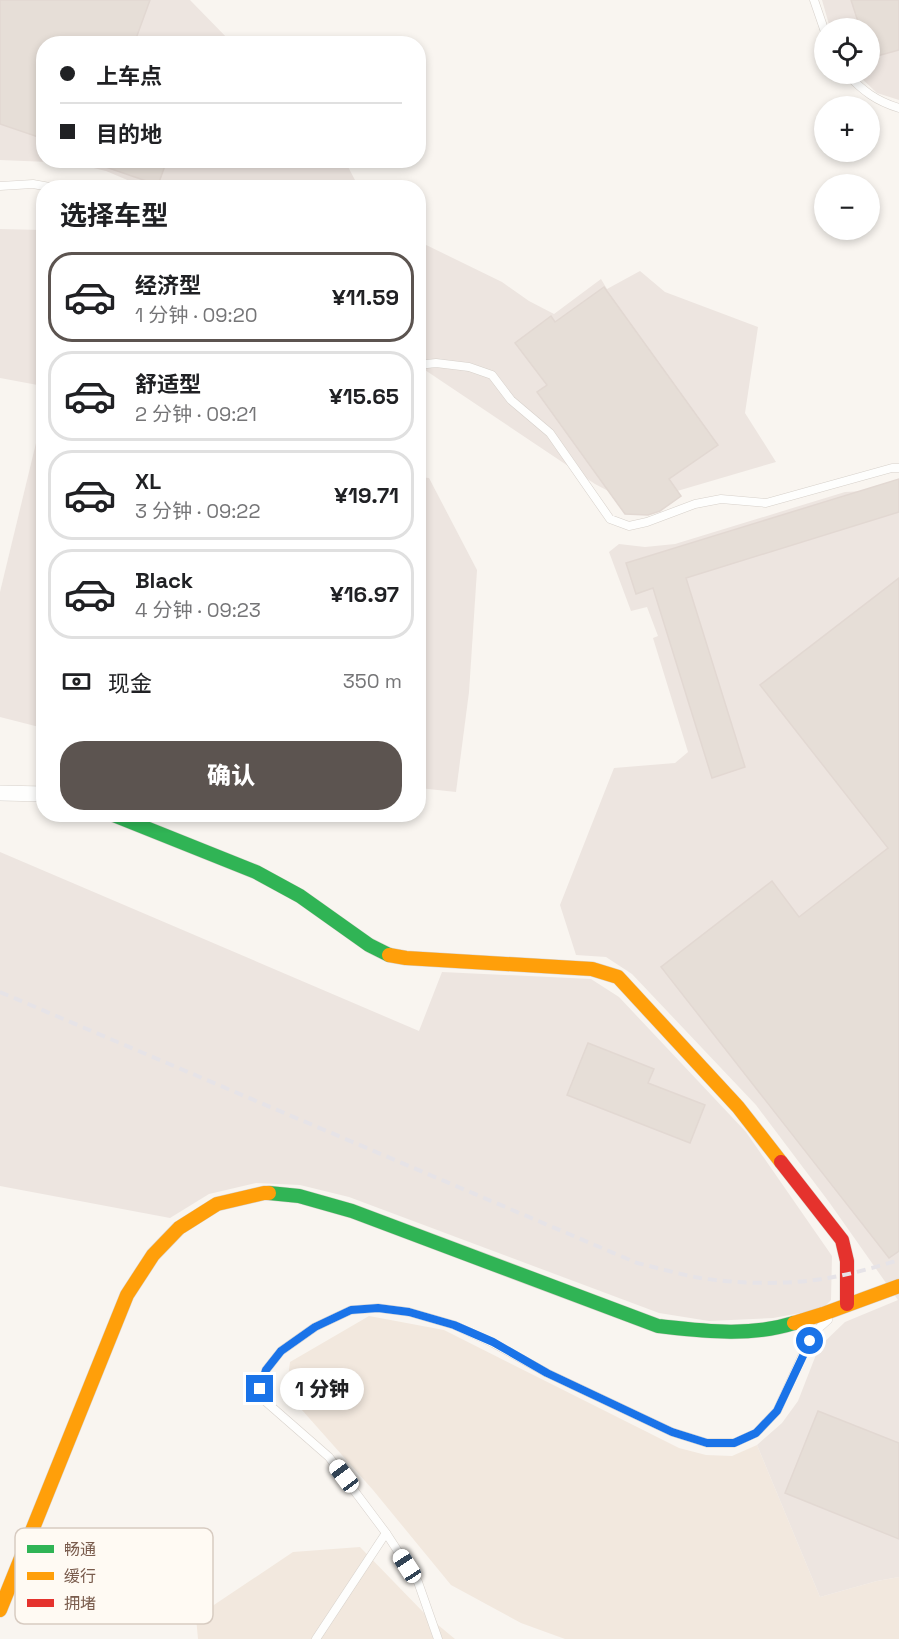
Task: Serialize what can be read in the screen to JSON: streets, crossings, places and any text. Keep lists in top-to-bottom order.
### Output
{
  "legend": ["畅通", "缓行", "拥堵"],
  "page": {
    "map_buttons": ["+", "−"],
    "banner": ["上车点", "目的地"],
    "heading": "选择车型",
    "list": [
      {
        "name": "经济型",
        "note": "1 分钟 · 09:20",
        "value": "¥11.59"
      },
      {
        "name": "舒适型",
        "note": "2 分钟 · 09:21",
        "value": "¥15.65"
      },
      {
        "name": "XL",
        "note": "3 分钟 · 09:22",
        "value": "¥19.71"
      },
      {
        "name": "Black",
        "note": "4 分钟 · 09:23",
        "value": "¥16.97"
      }
    ],
    "pay": ["现金", "350 m"],
    "buttons": "确认",
    "bubble": "1 分钟"
  }
}
